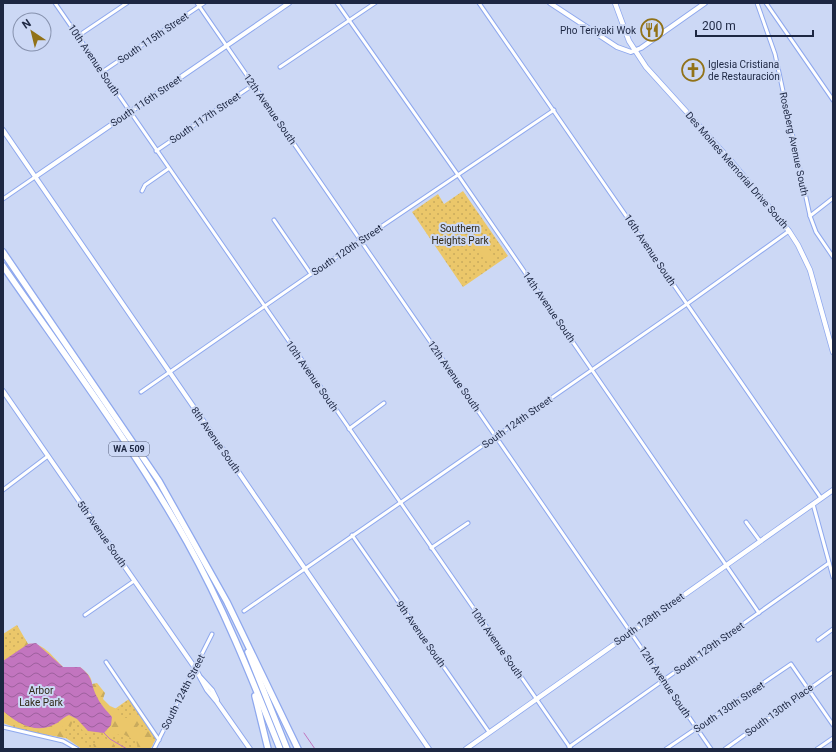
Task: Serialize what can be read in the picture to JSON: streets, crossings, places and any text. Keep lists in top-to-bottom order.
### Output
{
  "streets": {
    "highway": ["WA 509"],
    "main road": ["Des Moines Memorial Drive South", "South 128th Street"],
    "street": [
      "South 115th Street",
      "10th Avenue South",
      "South 116th Street",
      "12th Avenue South",
      "South 117th Street",
      "Roseberg Avenue South",
      "South 120th Street",
      "16th Avenue South",
      "14th Avenue South",
      "South 124th Street",
      "8th Avenue South",
      "5th Avenue South",
      "9th Avenue South",
      "South 129th Street",
      "South 130th Street",
      "South 130th Place"
    ]
  },
  "crossings": [
    ["South 115th Street", "10th Avenue South"],
    ["South 115th Street", "12th Avenue South"],
    ["10th Avenue South", "South 116th Street"],
    ["10th Avenue South", "South 117th Street"],
    ["10th Avenue South", "South 120th Street"],
    ["10th Avenue South", "South 124th Street"],
    ["10th Avenue South", "South 128th Street"],
    ["10th Avenue South", "South 129th Street"],
    ["South 116th Street", "12th Avenue South"],
    ["South 116th Street", "8th Avenue South"],
    ["12th Avenue South", "South 117th Street"],
    ["12th Avenue South", "South 120th Street"],
    ["12th Avenue South", "South 124th Street"],
    ["12th Avenue South", "South 128th Street"],
    ["12th Avenue South", "South 129th Street"],
    ["12th Avenue South", "South 130th Street"],
    ["Des Moines Memorial Drive South", "South 124th Street"],
    ["South 120th Street", "16th Avenue South"],
    ["South 120th Street", "14th Avenue South"],
    ["South 120th Street", "8th Avenue South"],
    ["16th Avenue South", "South 124th Street"],
    ["16th Avenue South", "South 128th Street"],
    ["14th Avenue South", "South 124th Street"],
    ["14th Avenue South", "South 128th Street"],
    ["14th Avenue South", "South 129th Street"],
    ["South 124th Street", "8th Avenue South"],
    ["South 124th Street", "5th Avenue South"],
    ["South 124th Street", "9th Avenue South"],
    ["South 128th Street", "9th Avenue South"],
    ["South 130th Street", "South 130th Place"]
  ],
  "parks": ["Southern Heights Park", "Arbor Lake Park"],
  "places": {
    "restaurant": ["Pho Teriyaki Wok"],
    "church": ["Iglesia Cristiana de Restauración"]
  },
  "scale_bar": "200 m",
  "north": "top left"
}
